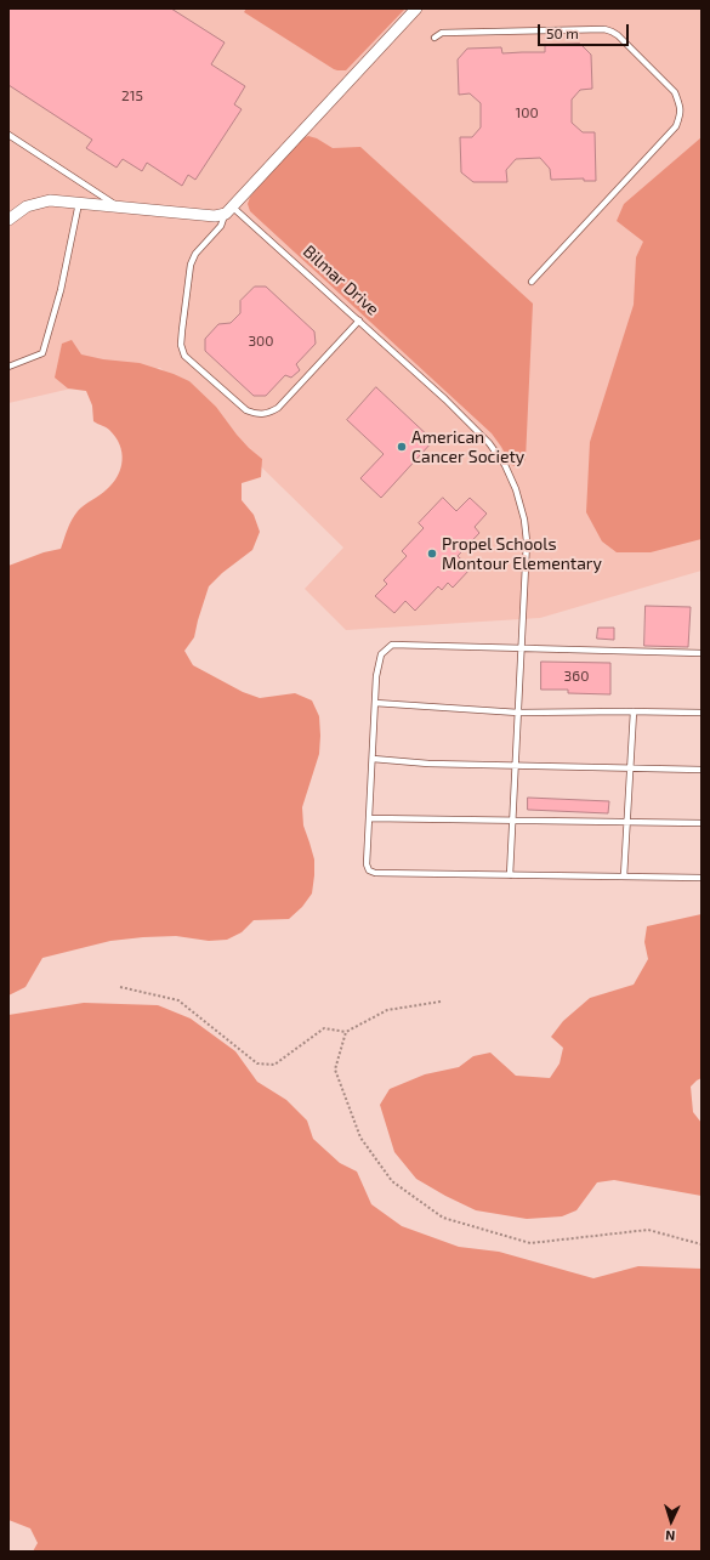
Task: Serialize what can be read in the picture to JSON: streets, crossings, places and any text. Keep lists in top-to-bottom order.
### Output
{
  "streets": {
    "lane": ["Bilmar Drive"]
  },
  "places": ["American Cancer Society", "Propel Schools Montour Elementary"],
  "house_numbers": [
    "215",
    "100",
    "300",
    "360"
  ],
  "scale_bar": "50 m",
  "north": "bottom"
}
